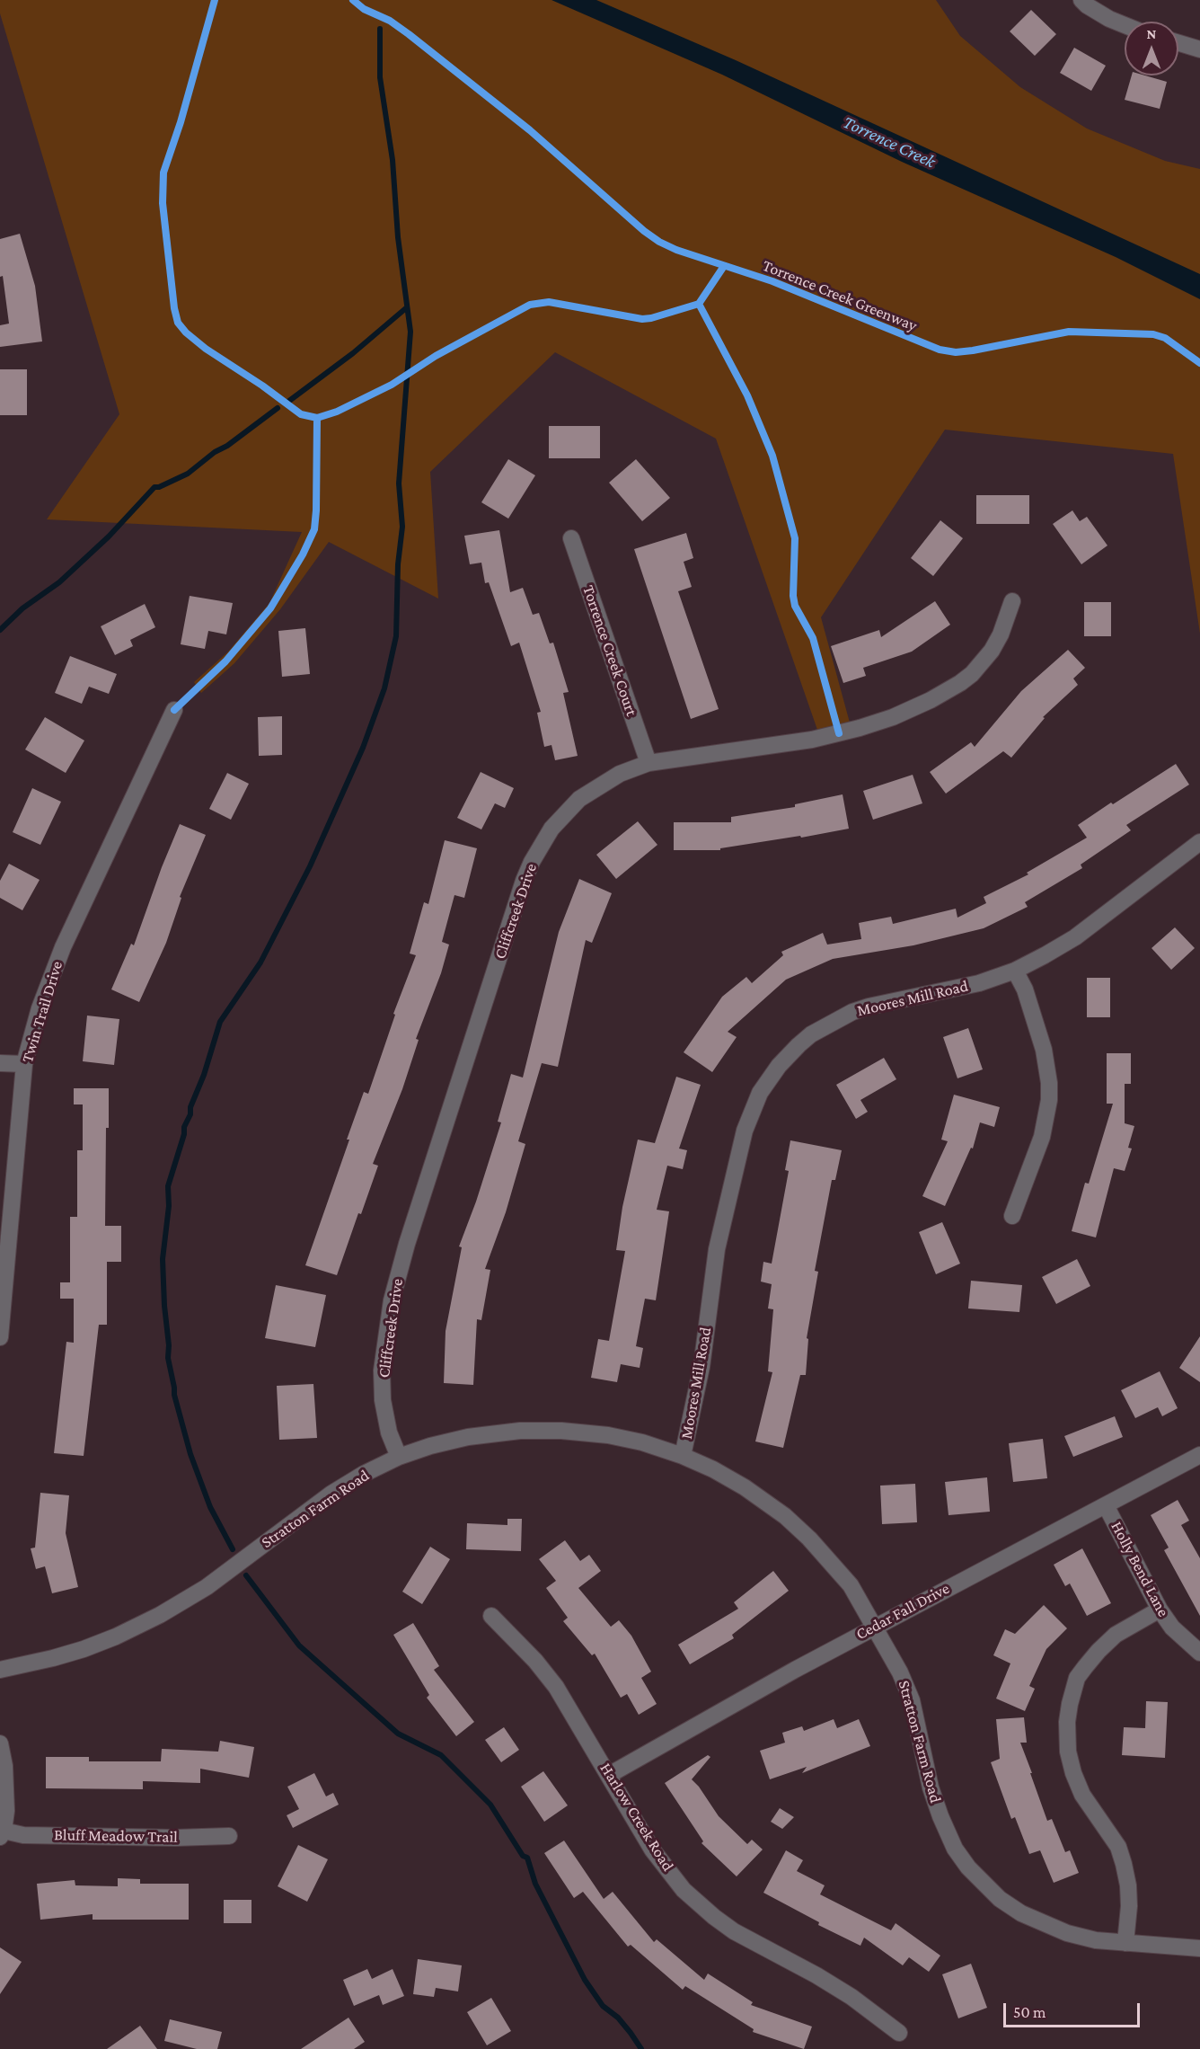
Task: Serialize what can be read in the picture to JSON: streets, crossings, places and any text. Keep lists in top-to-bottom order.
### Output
{
  "streets": {
    "street": [
      "Torrence Creek Court",
      "Cliffcreek Drive",
      "Moores Mill Road",
      "Twin Trail Drive",
      "Stratton Farm Road",
      "Holly Bend Lane",
      "Cedar Fall Drive",
      "Harlow Creek Road",
      "Bluff Meadow Trail"
    ],
    "cycle path": ["Torrence Creek Greenway"]
  },
  "crossings": [
    ["Torrence Creek Court", "Cliffcreek Drive"],
    ["Cliffcreek Drive", "Stratton Farm Road"],
    ["Moores Mill Road", "Stratton Farm Road"],
    ["Stratton Farm Road", "Cedar Fall Drive"],
    ["Holly Bend Lane", "Cedar Fall Drive"],
    ["Cedar Fall Drive", "Harlow Creek Road"]
  ],
  "water": ["Torrence Creek"],
  "scale_bar": "50 m",
  "north": "top"
}
